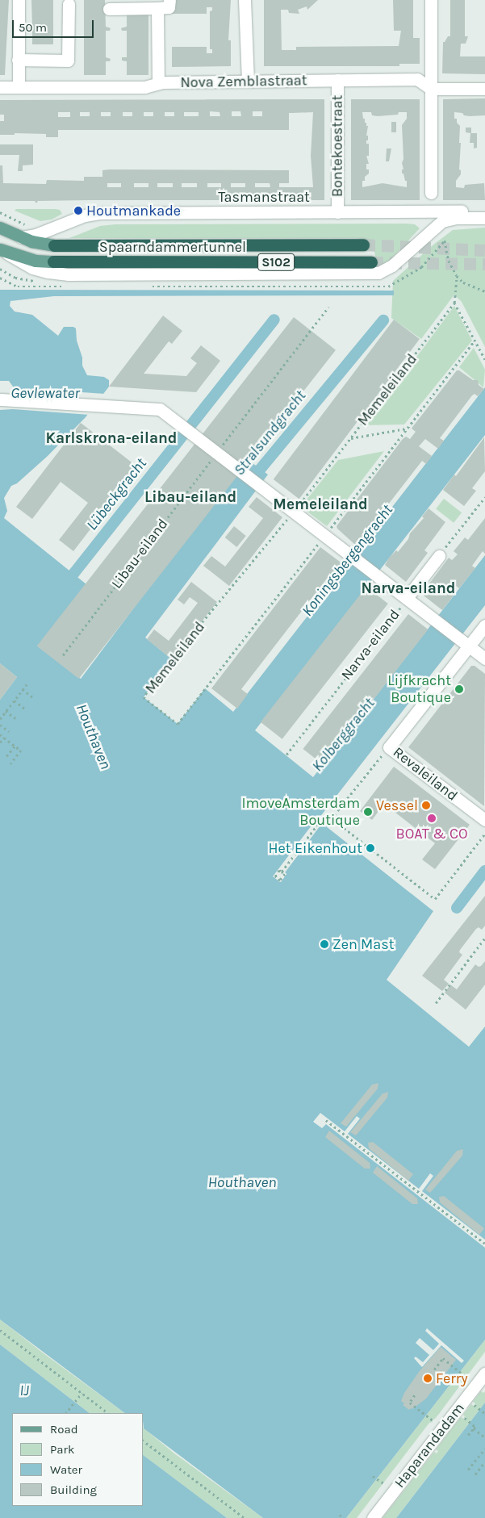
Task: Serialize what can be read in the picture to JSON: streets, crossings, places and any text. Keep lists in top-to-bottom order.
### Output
{
  "streets": {
    "highway": ["Spaarndammertunnel", "S102"],
    "street": [
      "Nova Zemblastraat",
      "Bontekoestraat",
      "Tasmanstraat",
      "Narva-eiland",
      "Revaleiland",
      "Haparandadam"
    ],
    "path": ["Memeleiland", "Libau-eiland"]
  },
  "crossings": [
    ["Nova Zemblastraat", "Bontekoestraat"],
    ["Bontekoestraat", "Tasmanstraat"],
    ["Tasmanstraat", "Spaarndammertunnel"],
    ["Tasmanstraat", "S102"],
    ["Spaarndammertunnel", "S102"]
  ],
  "districts": [
    "Karlskrona-eiland",
    "Libau-eiland",
    "Memeleiland",
    "Narva-eiland"
  ],
  "water": [
    "Gevlewater",
    "Stralsundgracht",
    "Lübeckgracht",
    "Koningsbergengracht",
    "Kolberggracht",
    "Houthaven",
    "IJ"
  ],
  "places": [
    "Houtmankade",
    "Lijfkracht Boutique",
    "Vessel",
    "ImoveAmsterdam Boutique",
    "BOAT & CO",
    "Het Eikenhout",
    "Zen Mast",
    "Ferry"
  ],
  "legend": [
    "Road",
    "Park",
    "Water",
    "Building"
  ],
  "scale_bar": "50 m"
}
